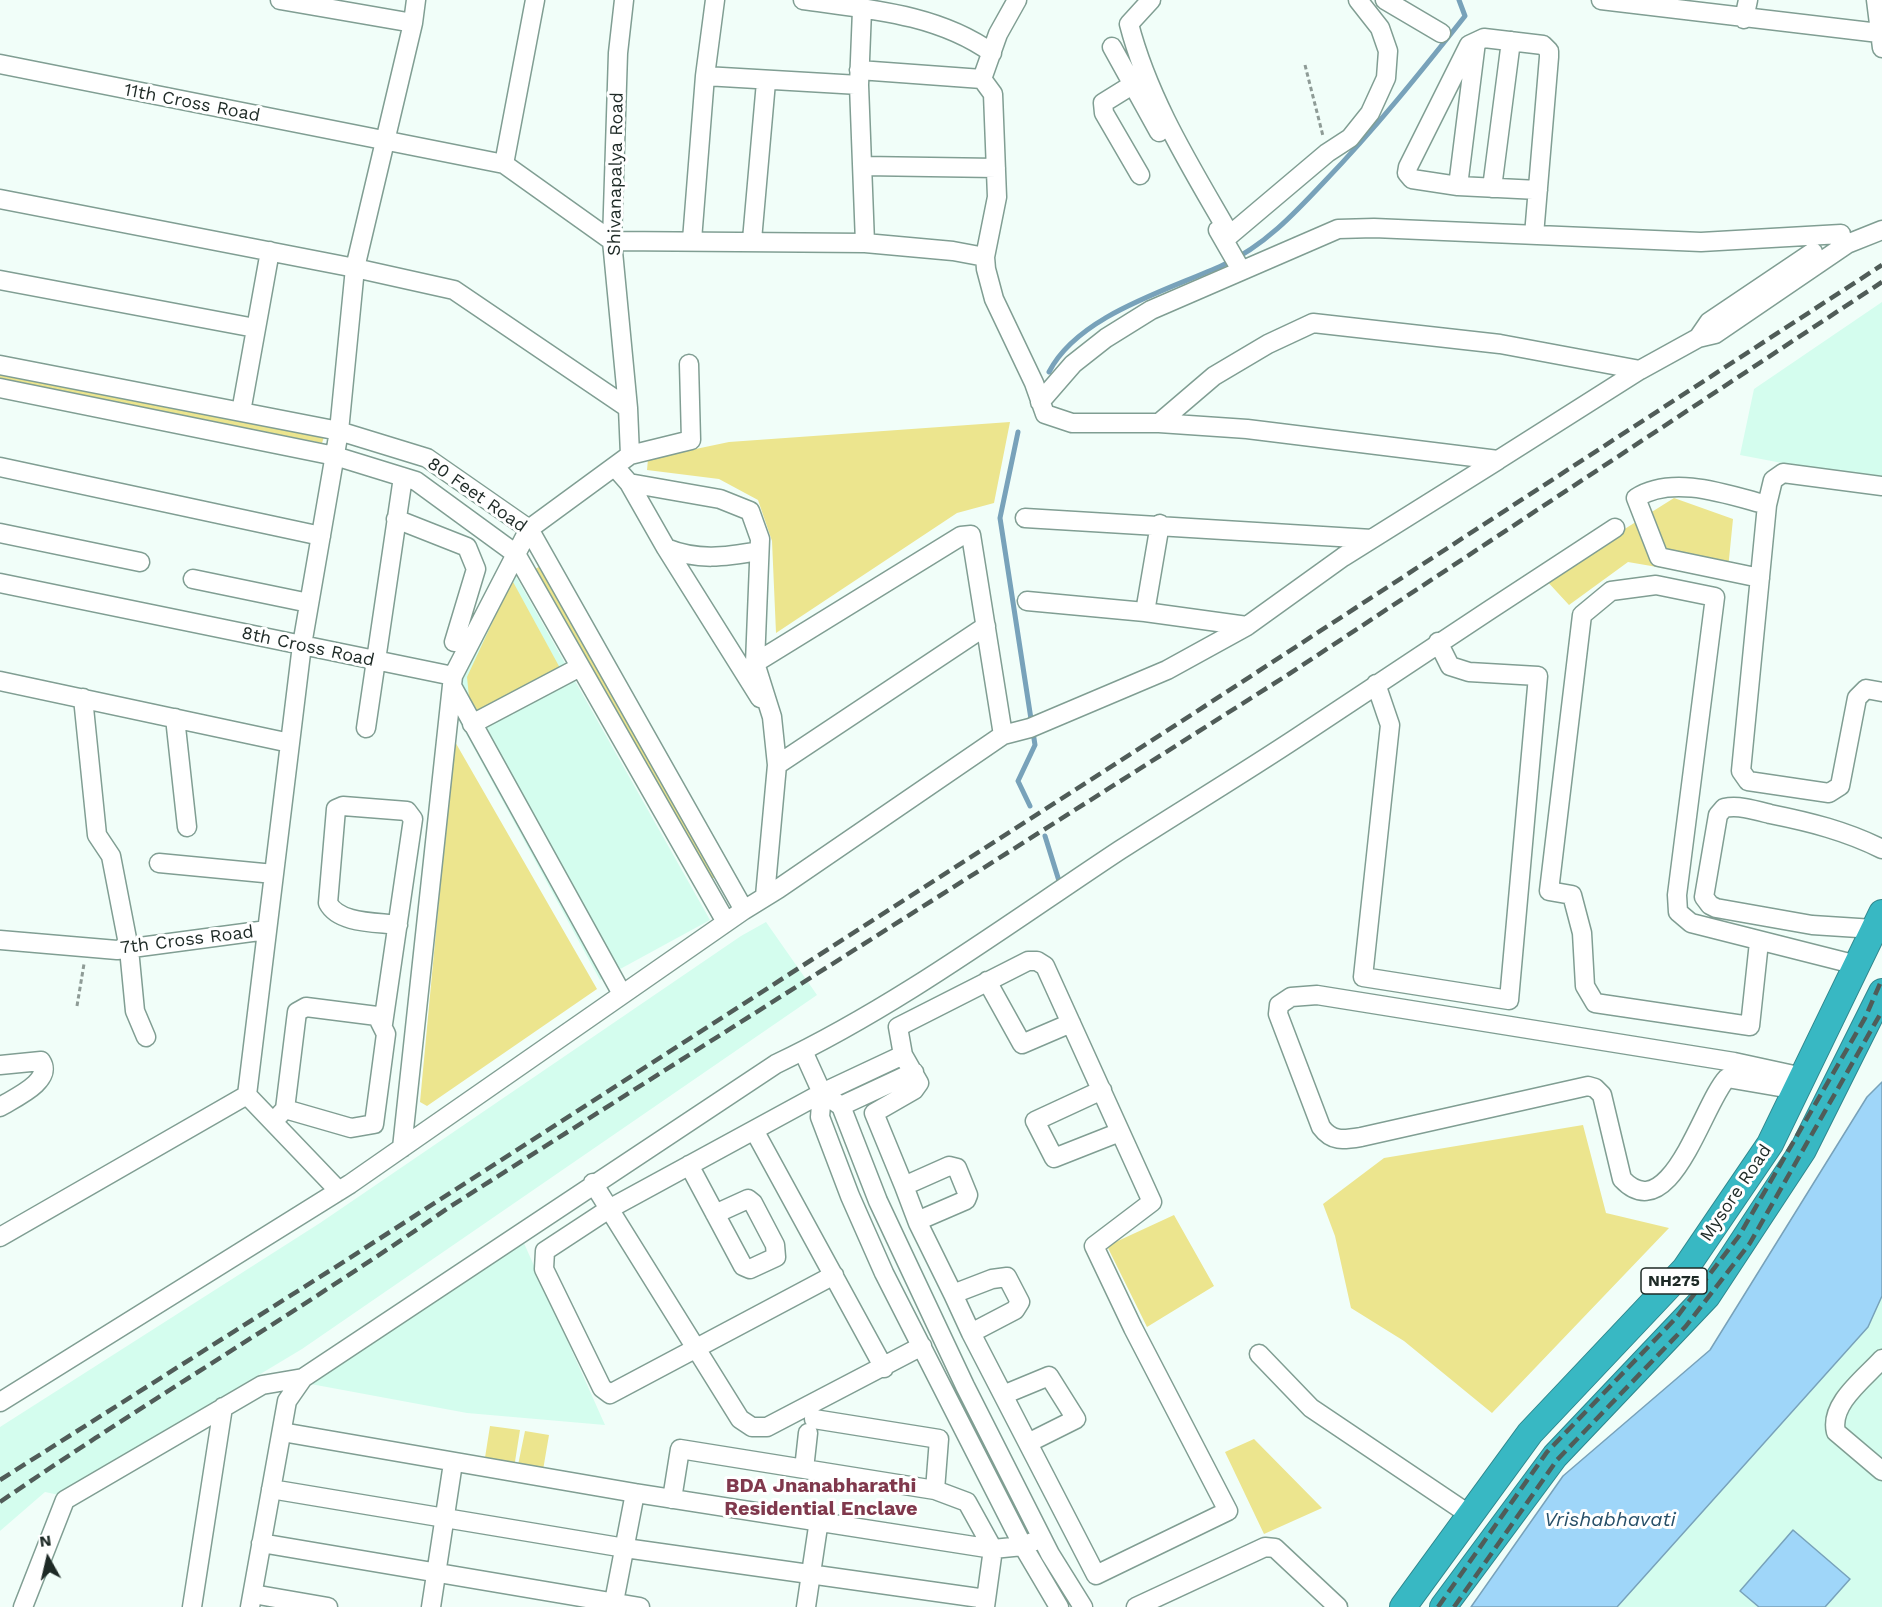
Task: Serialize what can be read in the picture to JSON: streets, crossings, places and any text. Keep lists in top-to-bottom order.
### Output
{
  "streets": {
    "highway": ["Mysore Road", "NH275"],
    "street": [
      "11th Cross Road",
      "Shivanapalya Road",
      "80 Feet Road",
      "8th Cross Road",
      "7th Cross Road"
    ]
  },
  "districts": ["BDA Jnanabharathi Residential Enclave"],
  "water": ["Vrishabhavati"],
  "north": "top"
}
